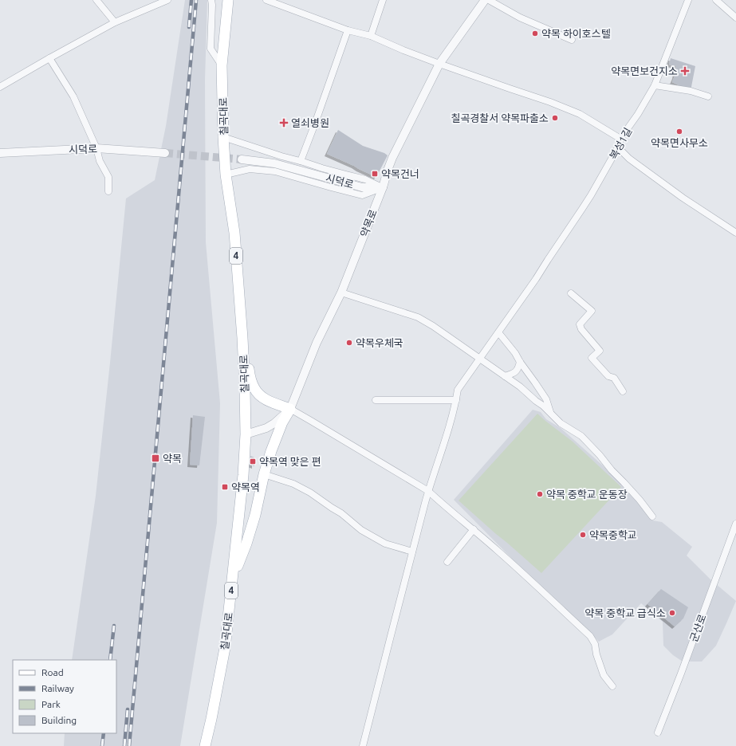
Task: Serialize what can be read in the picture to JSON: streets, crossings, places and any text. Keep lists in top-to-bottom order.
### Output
{
  "streets": {
    "main road": ["칠곡대로", "4"],
    "street": [
      "복성1길",
      "시덕로",
      "약목로",
      "군산로"
    ]
  },
  "crossings": [
    ["칠곡대로", "약목로"],
    ["시덕로", "약목로"]
  ],
  "places": {
    "other": [
      "약목 하이호스텔",
      "칠곡경찰서 약목파출소",
      "약목면사무소",
      "약목우체국",
      "약목 중학교 운동장",
      "약목중학교",
      "약목 중학교 급식소"
    ],
    "health": ["약목면보건지소", "열쇠병원"],
    "transit": [
      "약목건너",
      "약목",
      "약목역 맞은 편",
      "약목역"
    ]
  },
  "legend": [
    "Road",
    "Railway",
    "Park",
    "Building"
  ]
}
